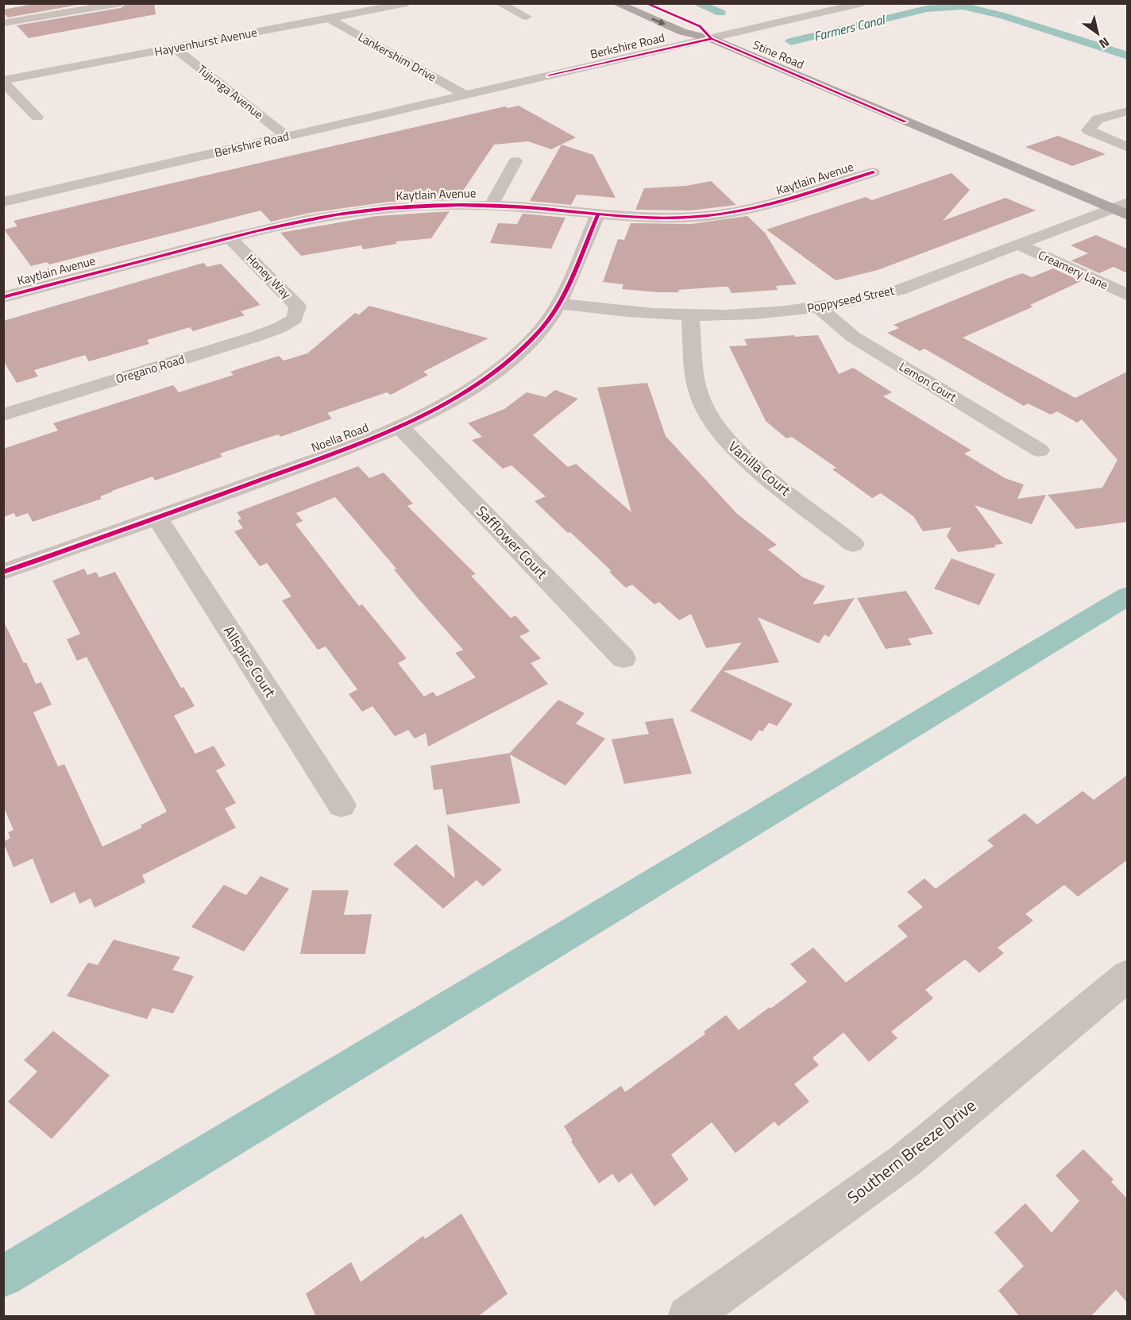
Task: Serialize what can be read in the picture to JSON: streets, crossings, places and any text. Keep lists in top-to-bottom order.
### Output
{
  "streets": {
    "main road": ["Stine Road"],
    "street": [
      "Hayvenhurst Avenue",
      "Berkshire Road",
      "Lankershim Drive",
      "Tujunga Avenue",
      "Kaytlain Avenue",
      "Creamery Lane",
      "Honey Way",
      "Poppyseed Street",
      "Oregano Road",
      "Lemon Court",
      "Noella Road",
      "Vanilla Court",
      "Safflower Court",
      "Allspice Court",
      "Southern Breeze Drive"
    ]
  },
  "crossings": [
    ["Hayvenhurst Avenue", "Lankershim Drive"],
    ["Hayvenhurst Avenue", "Tujunga Avenue"],
    ["Berkshire Road", "Stine Road"],
    ["Berkshire Road", "Lankershim Drive"],
    ["Berkshire Road", "Tujunga Avenue"],
    ["Stine Road", "Poppyseed Street"],
    ["Kaytlain Avenue", "Honey Way"],
    ["Kaytlain Avenue", "Noella Road"],
    ["Creamery Lane", "Poppyseed Street"],
    ["Honey Way", "Oregano Road"],
    ["Poppyseed Street", "Lemon Court"],
    ["Poppyseed Street", "Noella Road"],
    ["Poppyseed Street", "Vanilla Court"],
    ["Noella Road", "Safflower Court"],
    ["Noella Road", "Allspice Court"]
  ],
  "water": ["Farmers Canal"],
  "north": "bottom right"
}
